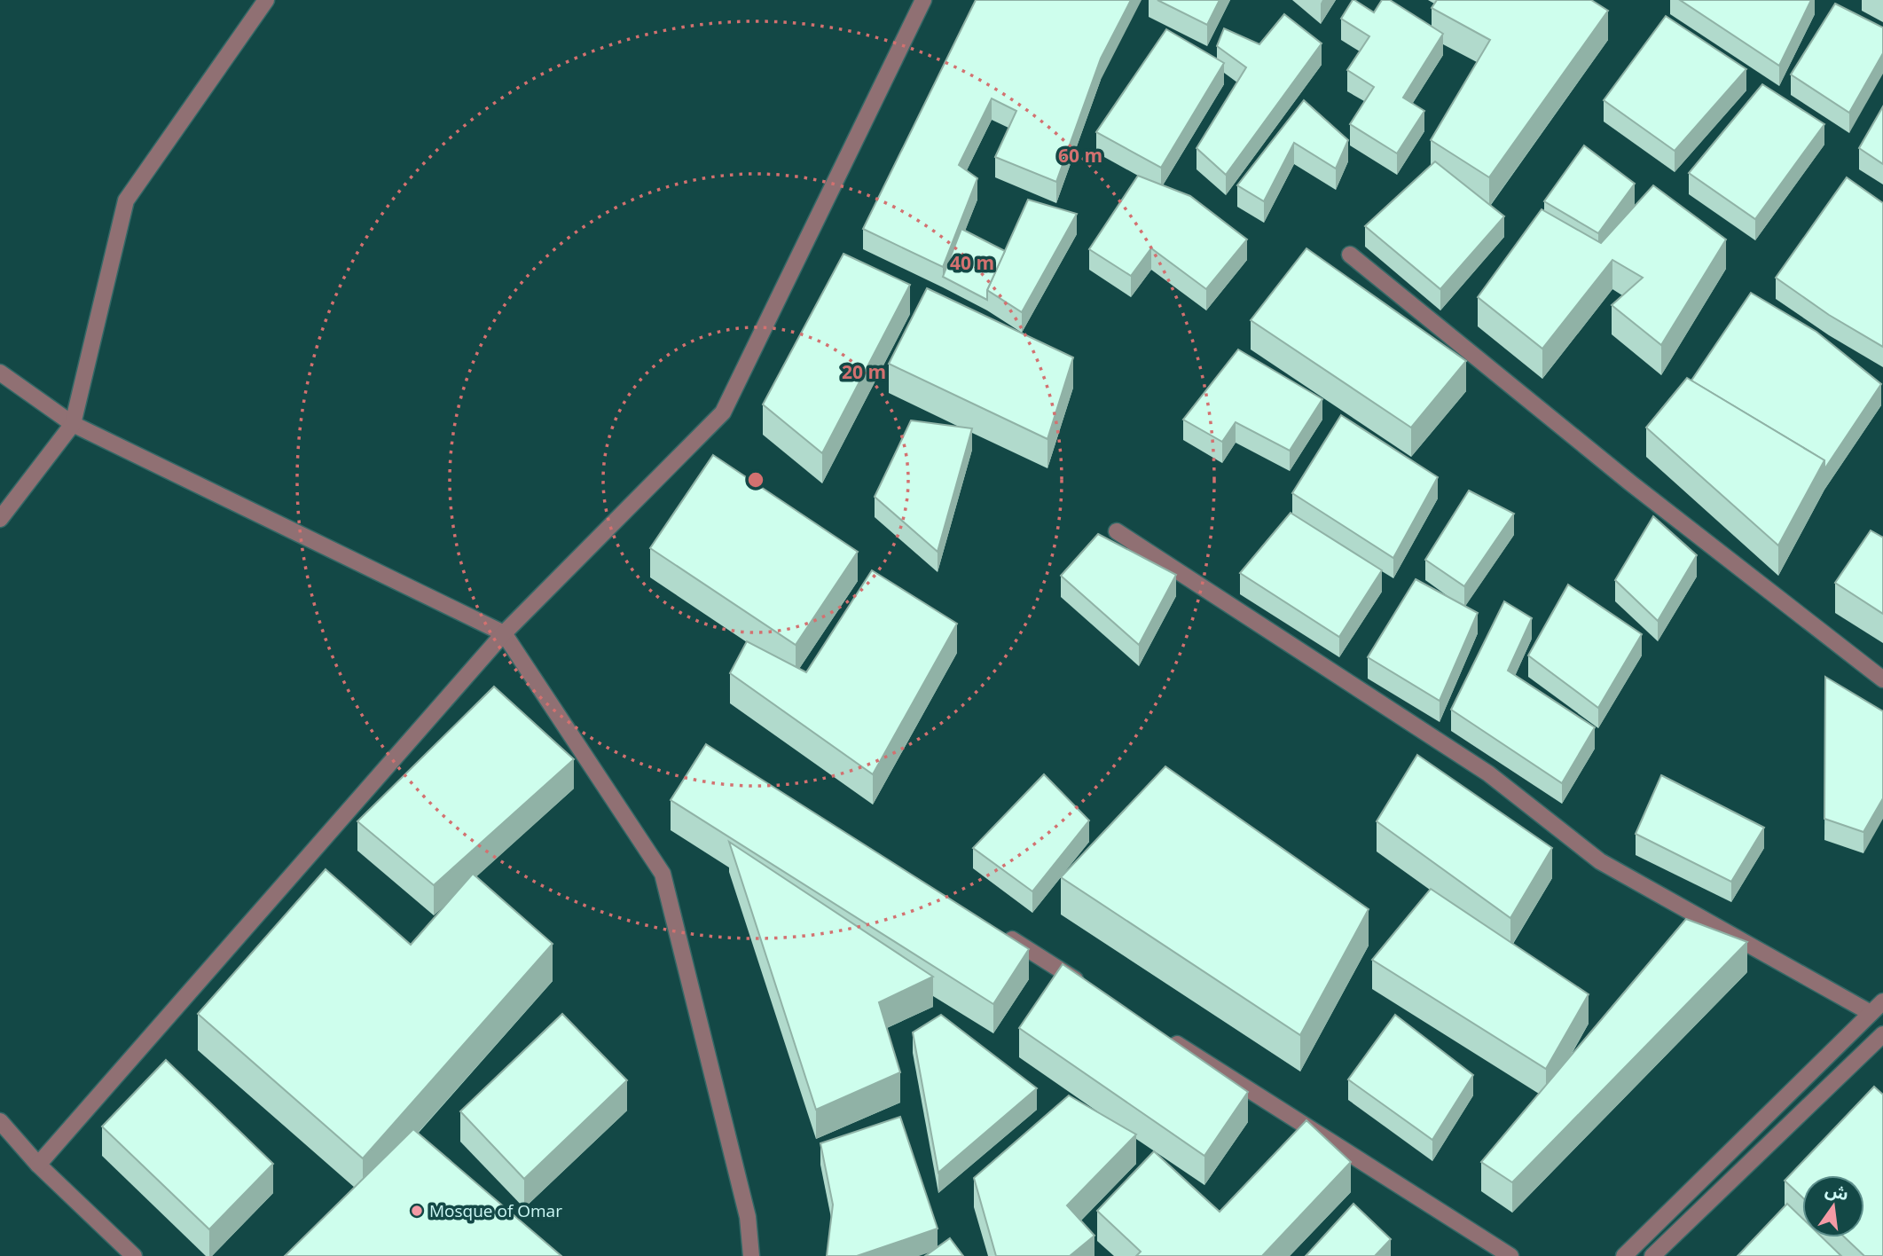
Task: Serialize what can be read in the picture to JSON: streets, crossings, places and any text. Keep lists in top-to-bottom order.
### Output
{
  "places": ["Mosque of Omar"],
  "north": "top",
  "rings": ["60 m", "40 m", "20 m"]
}
